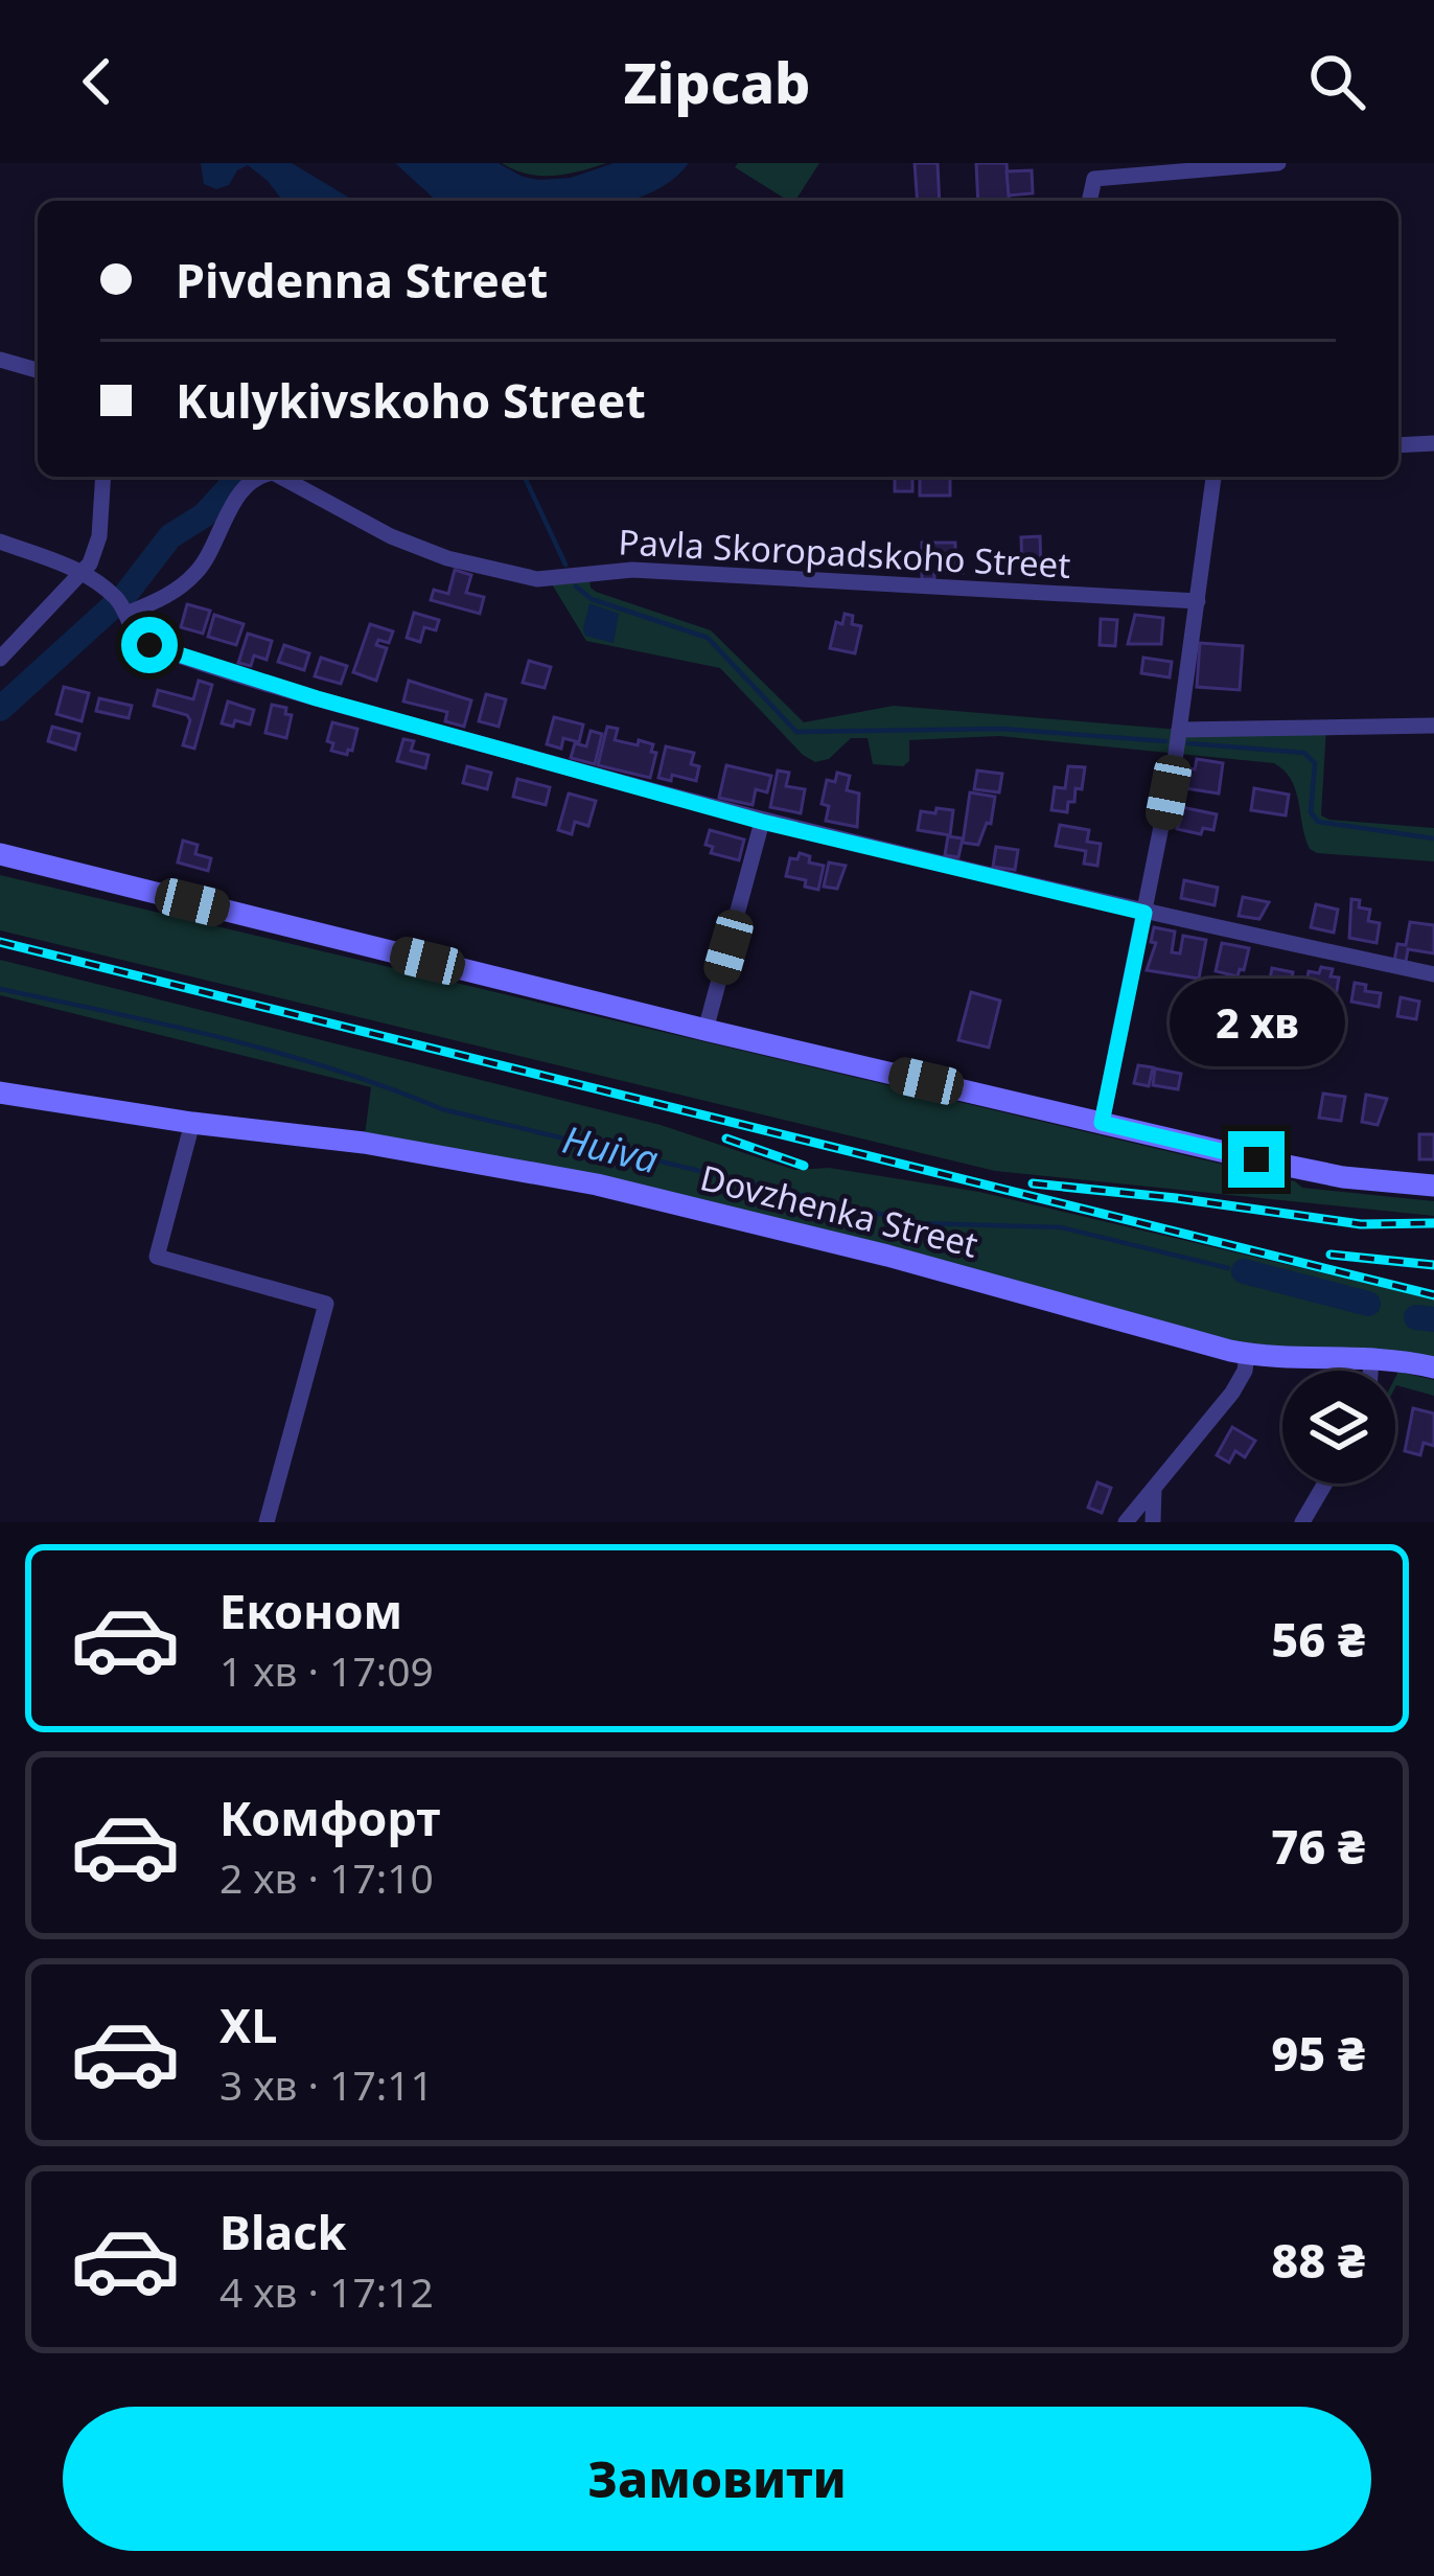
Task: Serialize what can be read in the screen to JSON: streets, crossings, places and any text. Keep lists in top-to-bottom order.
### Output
{
  "streets": {
    "street": ["Pavla Skoropadskoho Street", "Dovzhenka Street"]
  },
  "water": ["Huiva"],
  "page": {
    "header": "Zipcab",
    "banner": ["Pivdenna Street", "Kulykivskoho Street"],
    "bubble": "2 хв",
    "list": [
      {
        "name": "Економ",
        "note": "1 хв · 17:09",
        "value": "56 ₴"
      },
      {
        "name": "Комфорт",
        "note": "2 хв · 17:10",
        "value": "76 ₴"
      },
      {
        "name": "XL",
        "note": "3 хв · 17:11",
        "value": "95 ₴"
      },
      {
        "name": "Black",
        "note": "4 хв · 17:12",
        "value": "88 ₴"
      }
    ],
    "buttons": "Замовити"
  }
}
